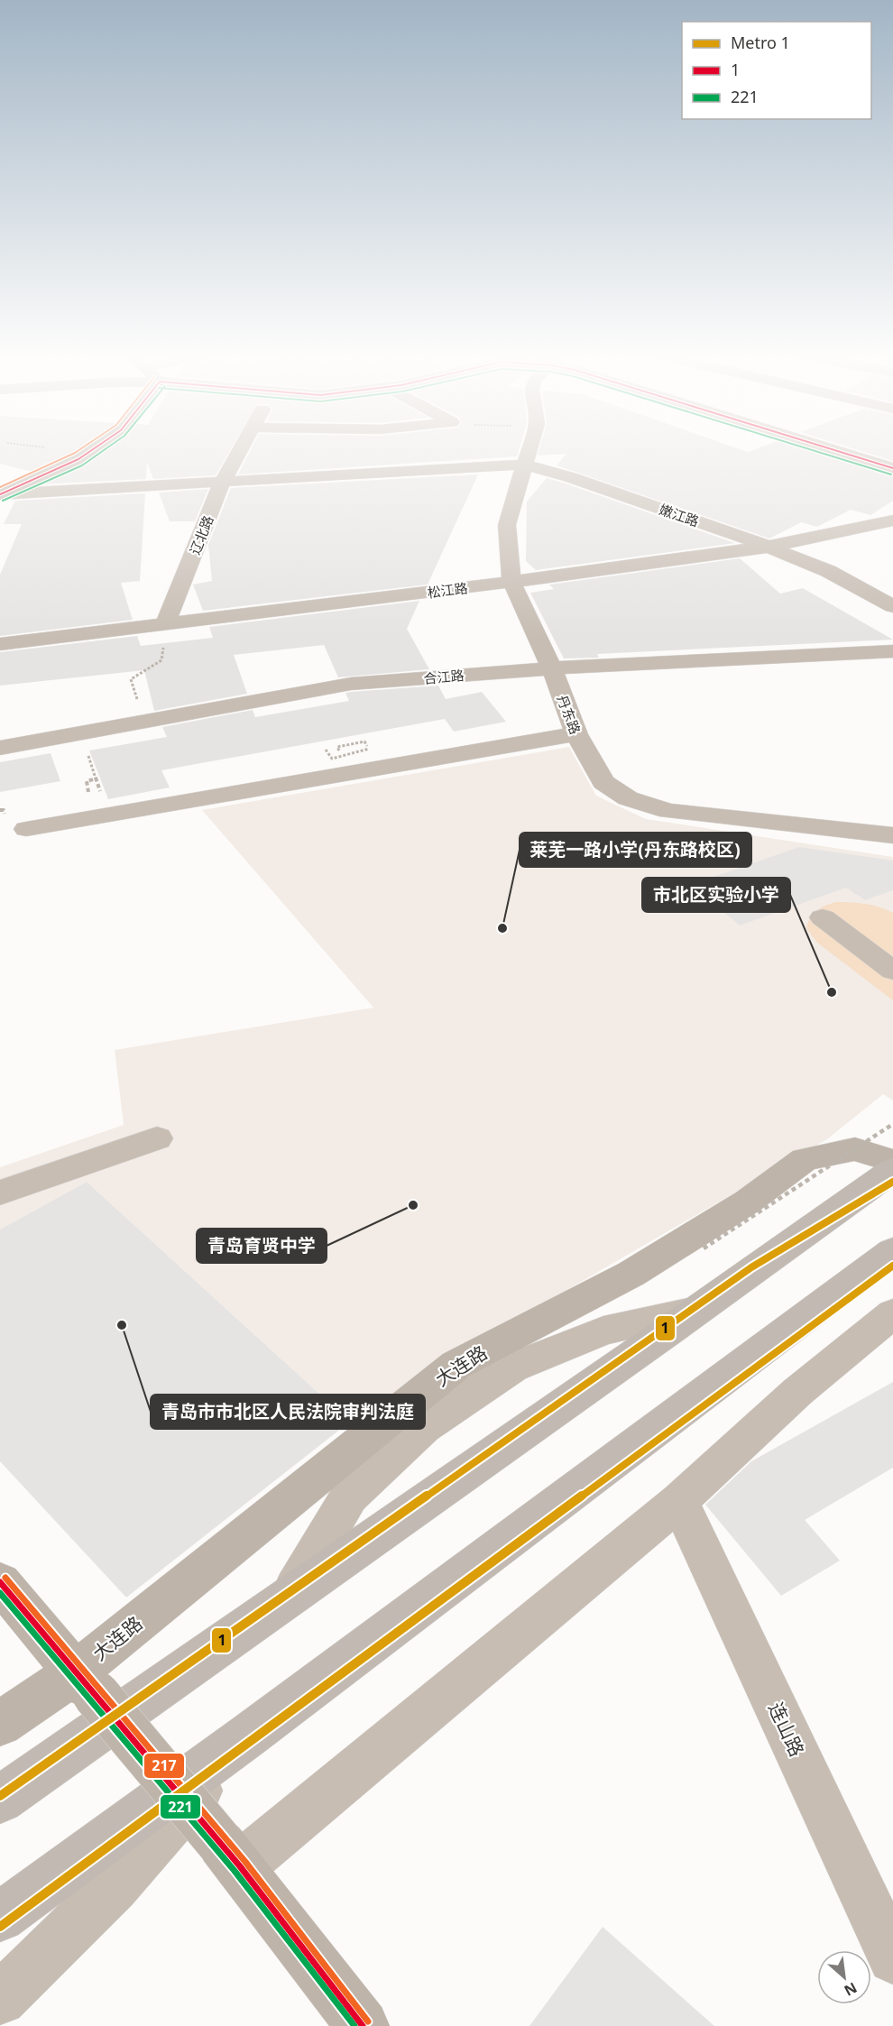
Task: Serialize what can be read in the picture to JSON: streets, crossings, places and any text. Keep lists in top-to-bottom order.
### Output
{
  "streets": {
    "main road": ["大连路"],
    "street": [
      "嫩江路",
      "辽北路",
      "松江路",
      "合江路",
      "丹东路",
      "连山路"
    ]
  },
  "crossings": [
    ["嫩江路", "辽北路"],
    ["嫩江路", "松江路"],
    ["嫩江路", "丹东路"],
    ["辽北路", "松江路"],
    ["松江路", "丹东路"],
    ["合江路", "丹东路"]
  ],
  "places": [
    "莱芜一路小学(丹东路校区)",
    "市北区实验小学",
    "青岛育贤中学",
    "青岛市市北区人民法院审判法庭"
  ],
  "lines": [
    "transit line 1",
    "transit line 221",
    "transit line 217",
    "metro line 1"
  ],
  "legend": ["Metro 1", "1", "221"],
  "north": "bottom right"
}
